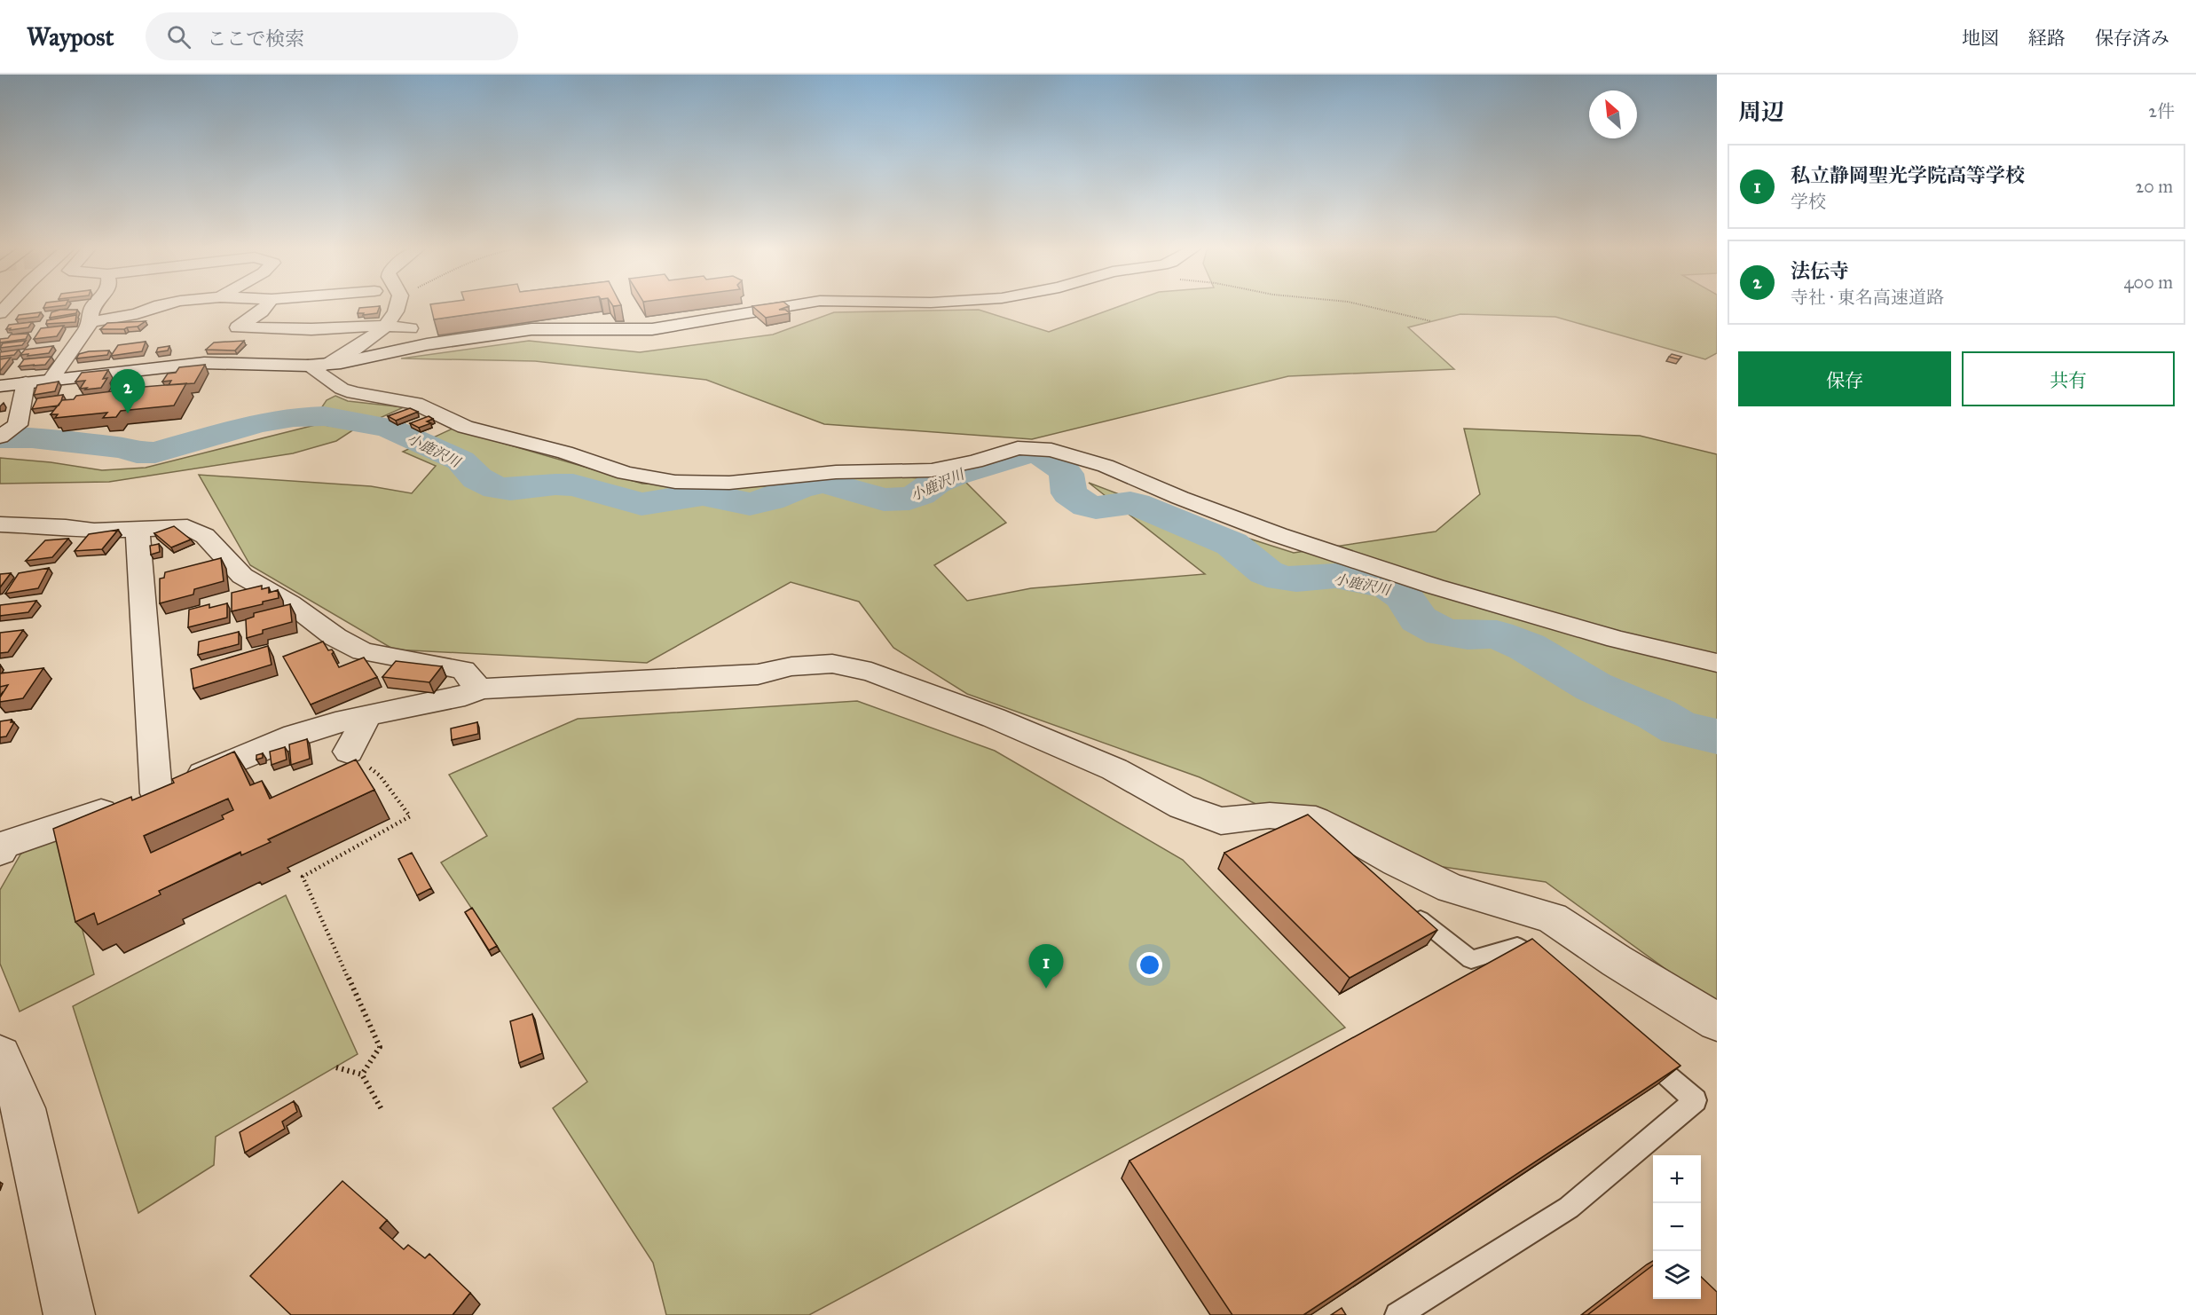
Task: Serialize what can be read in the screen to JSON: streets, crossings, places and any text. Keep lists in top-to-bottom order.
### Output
{
  "water": ["小鹿沢川"],
  "north": "top left",
  "page": {
    "header": "Waypost",
    "search": "ここで検索",
    "nav": ["地図", "経路", "保存済み"],
    "heading": ["周辺", "2件"],
    "list": [
      {
        "mark": "1",
        "name": "私立静岡聖光学院高等学校",
        "note": "学校",
        "value": "20 m"
      },
      {
        "mark": "2",
        "name": "法伝寺",
        "note": "寺社 · 東名高速道路",
        "value": "400 m"
      }
    ],
    "buttons": ["保存", "共有"],
    "pins": ["2", "1"],
    "map_buttons": ["+", "−"]
  }
}
